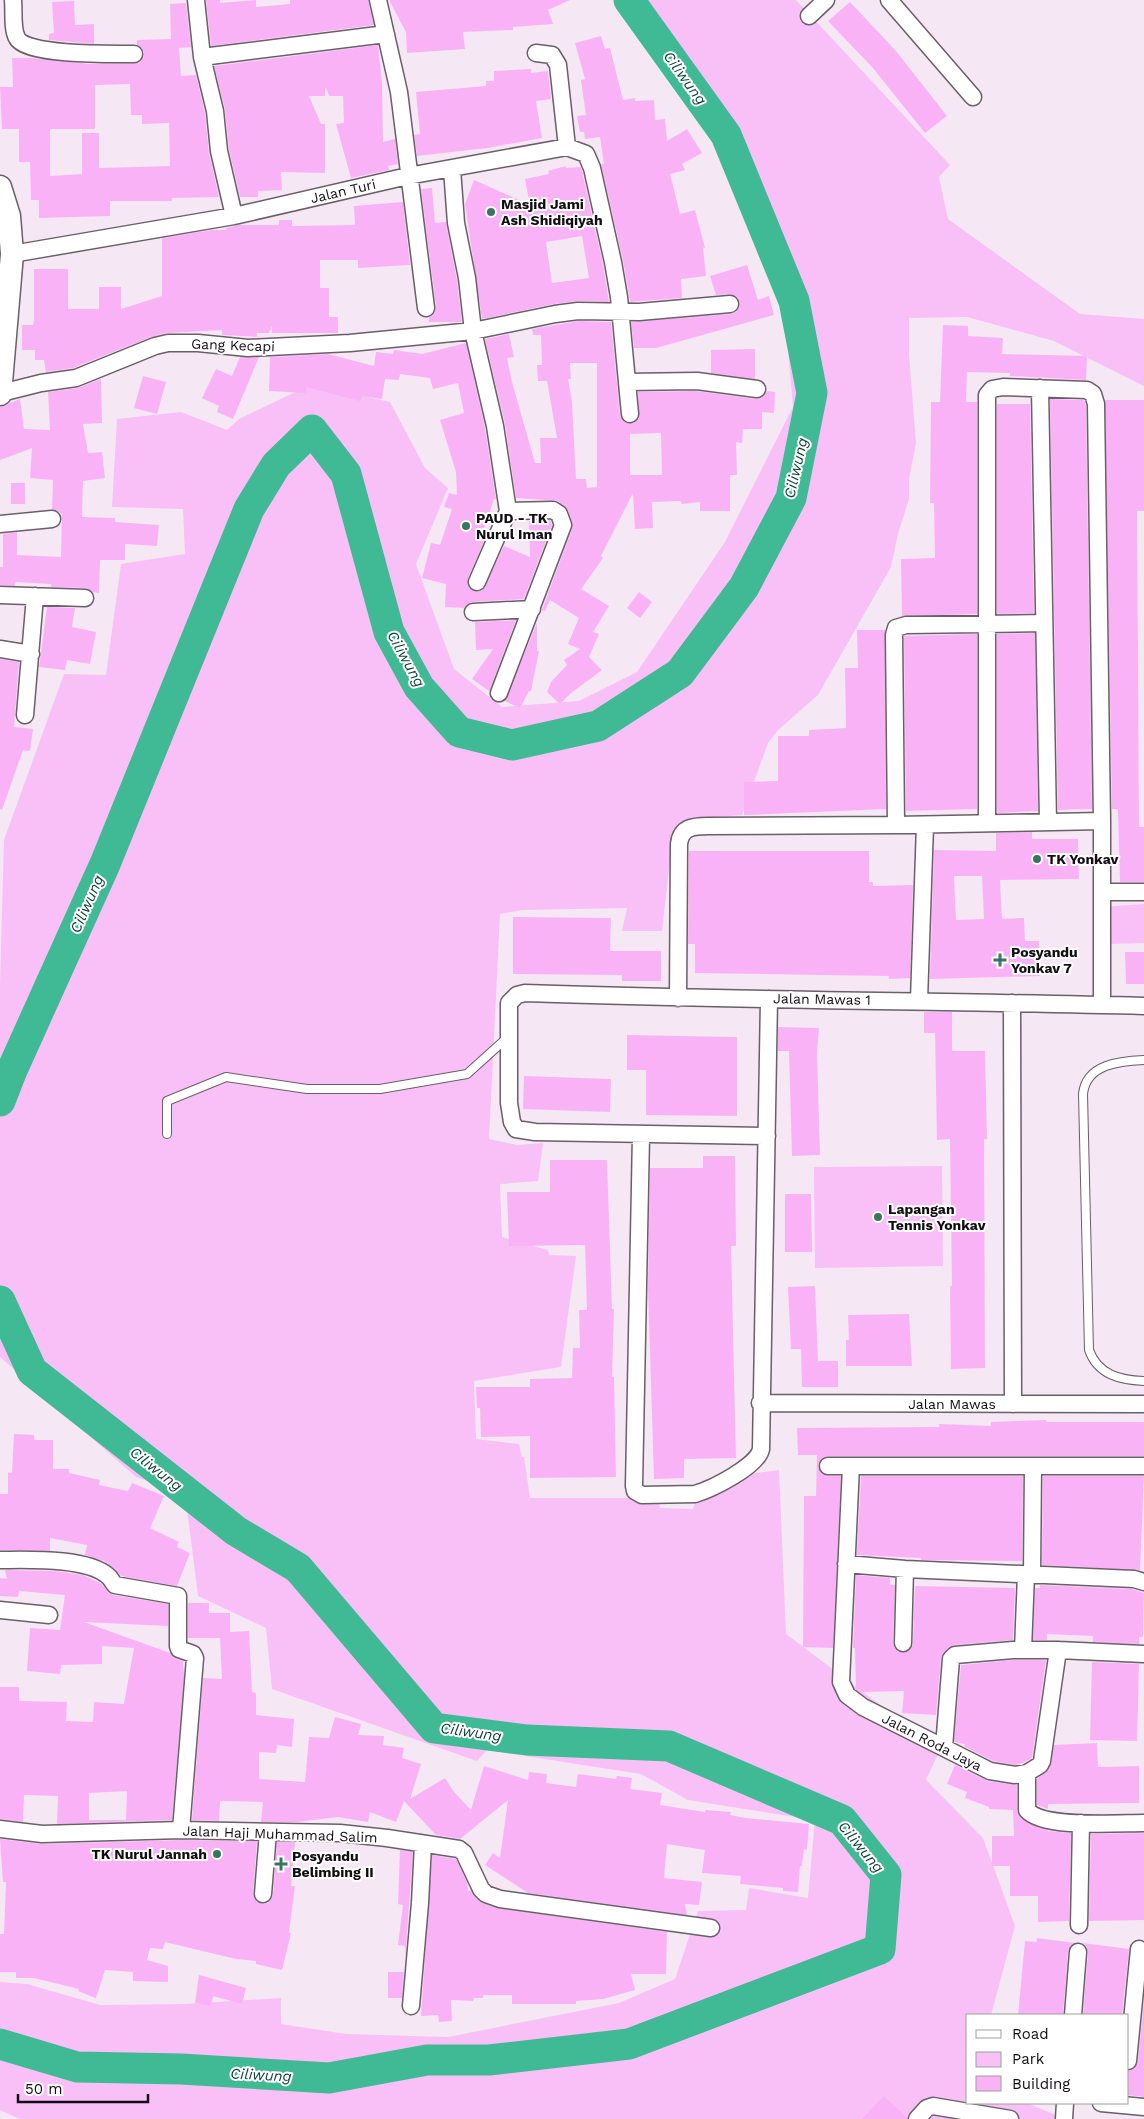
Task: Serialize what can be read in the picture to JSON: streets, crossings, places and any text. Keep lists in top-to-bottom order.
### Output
{
  "streets": {
    "street": [
      "Jalan Turi",
      "Gang Kecapi",
      "Jalan Mawas 1",
      "Jalan Mawas",
      "Jalan Roda Jaya",
      "Jalan Haji Muhammad Salim"
    ]
  },
  "water": ["Ciliwung"],
  "places": {
    "other": [
      "Masjid Jami Ash Shidiqiyah",
      "PAUD - TK Nurul Iman",
      "TK Yonkav",
      "Lapangan Tennis Yonkav",
      "TK Nurul Jannah"
    ],
    "health": ["Posyandu Yonkav 7", "Posyandu Belimbing II"]
  },
  "legend": ["Road", "Park", "Building"],
  "scale_bar": "50 m"
}
